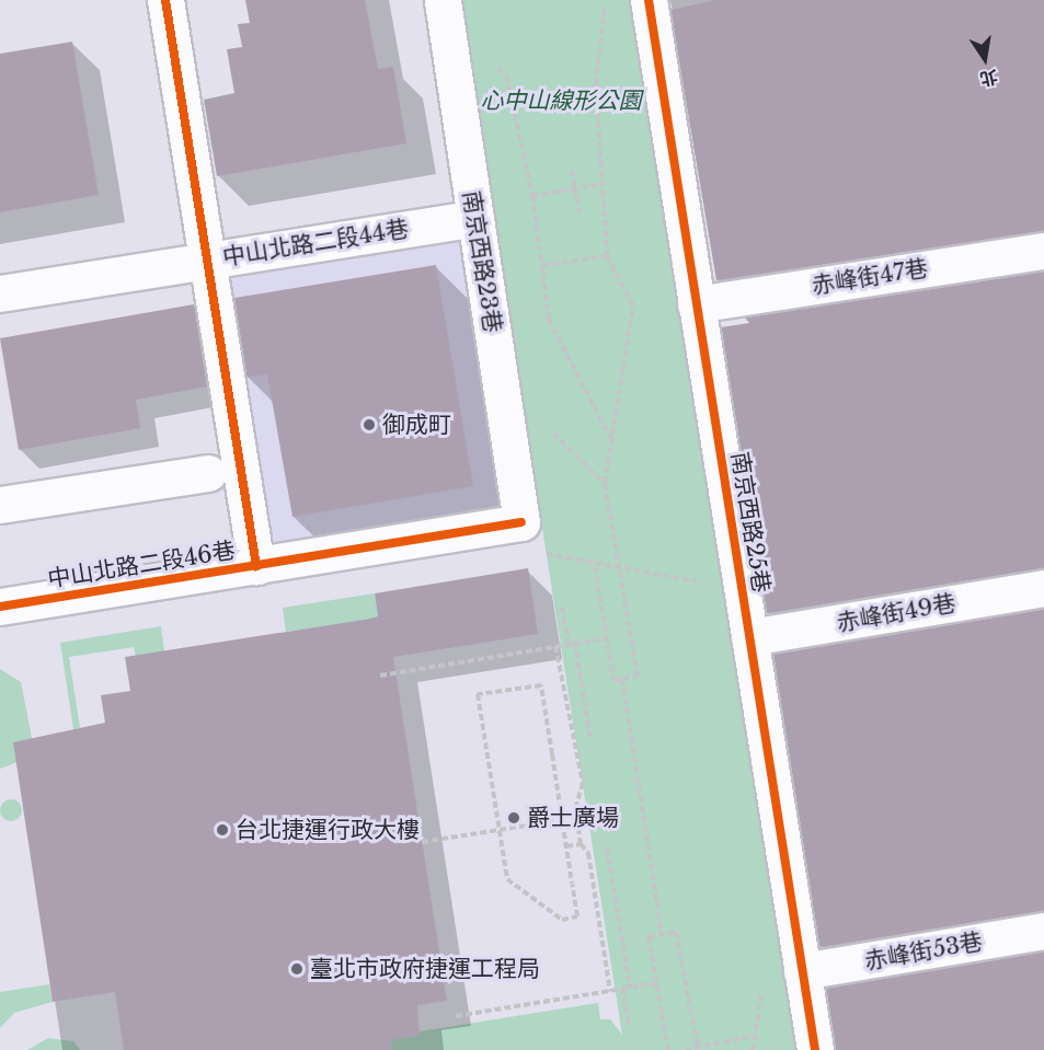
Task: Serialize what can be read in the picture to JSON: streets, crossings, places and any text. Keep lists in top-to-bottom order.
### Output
{
  "streets": {
    "street": [
      "中山北路二段44巷",
      "南京西路23巷",
      "赤峰街47巷",
      "南京西路25巷",
      "中山北路二段46巷",
      "赤峰街49巷",
      "赤峰街53巷"
    ]
  },
  "crossings": [
    ["中山北路二段44巷", "南京西路23巷"],
    ["南京西路23巷", "中山北路二段46巷"],
    ["赤峰街47巷", "南京西路25巷"],
    ["南京西路25巷", "赤峰街49巷"],
    ["南京西路25巷", "赤峰街53巷"]
  ],
  "parks": ["心中山線形公園"],
  "places": [
    "御成町",
    "爵士廣場",
    "台北捷運行政大樓",
    "臺北市政府捷運工程局"
  ],
  "north": "bottom"
}
